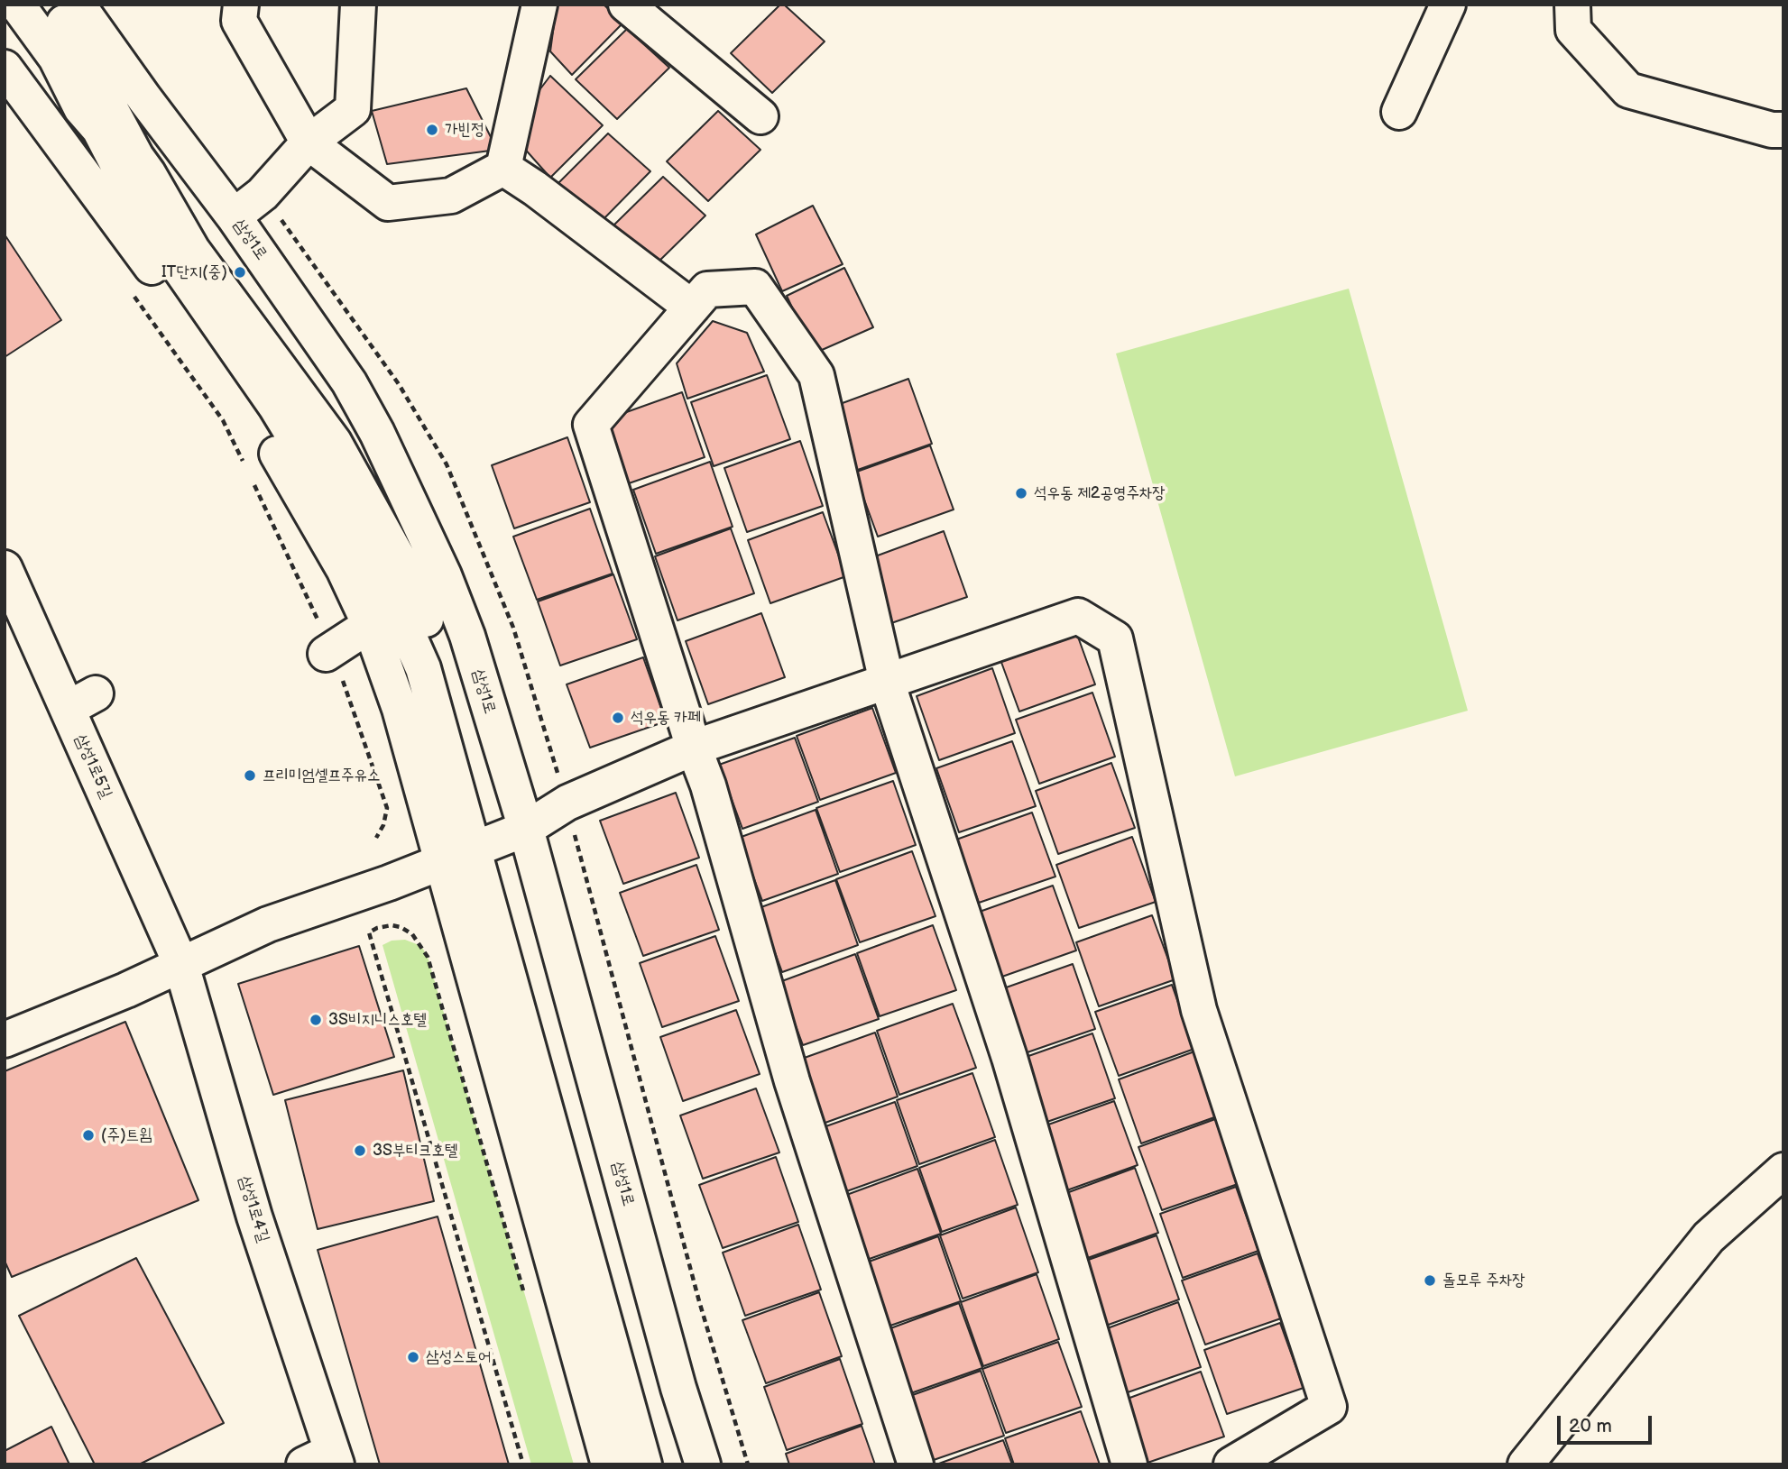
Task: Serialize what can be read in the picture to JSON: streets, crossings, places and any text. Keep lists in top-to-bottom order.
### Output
{
  "streets": {
    "street": ["삼성1로", "삼성1로5길", "삼성1로4길"]
  },
  "crossings": [
    ["삼성1로5길", "삼성1로4길"]
  ],
  "places": [
    "가빈정",
    "IT단지(중)",
    "석우동 제2공영주차장",
    "석우동 카페",
    "프리미엄셀프주유소",
    "3S비지니스호텔",
    "(주)트윔",
    "3S부티크호텔",
    "돌모루 주차장",
    "삼성스토어"
  ],
  "scale_bar": "20 m"
}
